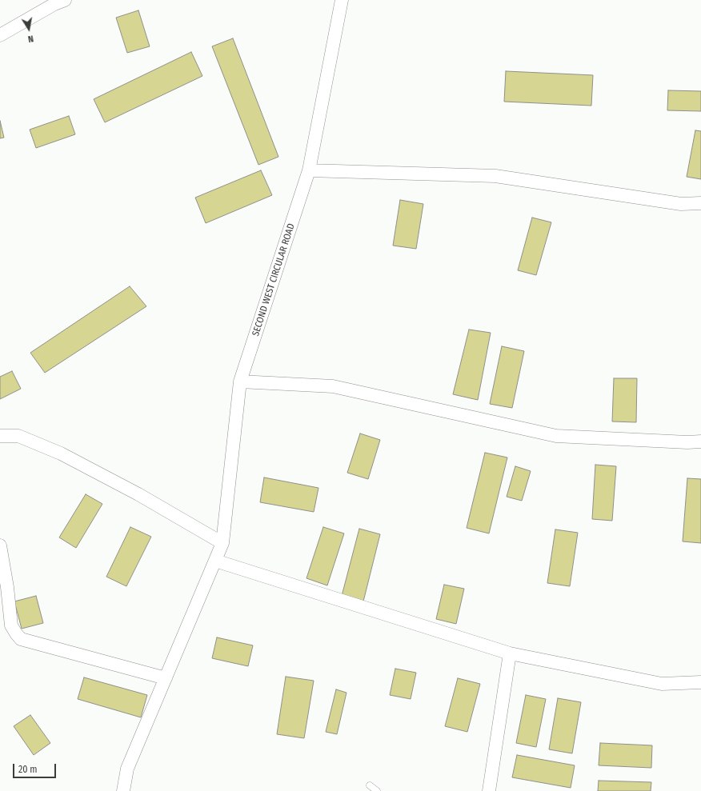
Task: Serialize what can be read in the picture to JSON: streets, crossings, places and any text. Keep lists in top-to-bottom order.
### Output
{
  "streets": {
    "street": ["SECOND WEST CIRCULAR ROAD"]
  },
  "scale_bar": "20 m",
  "north": "bottom"
}
